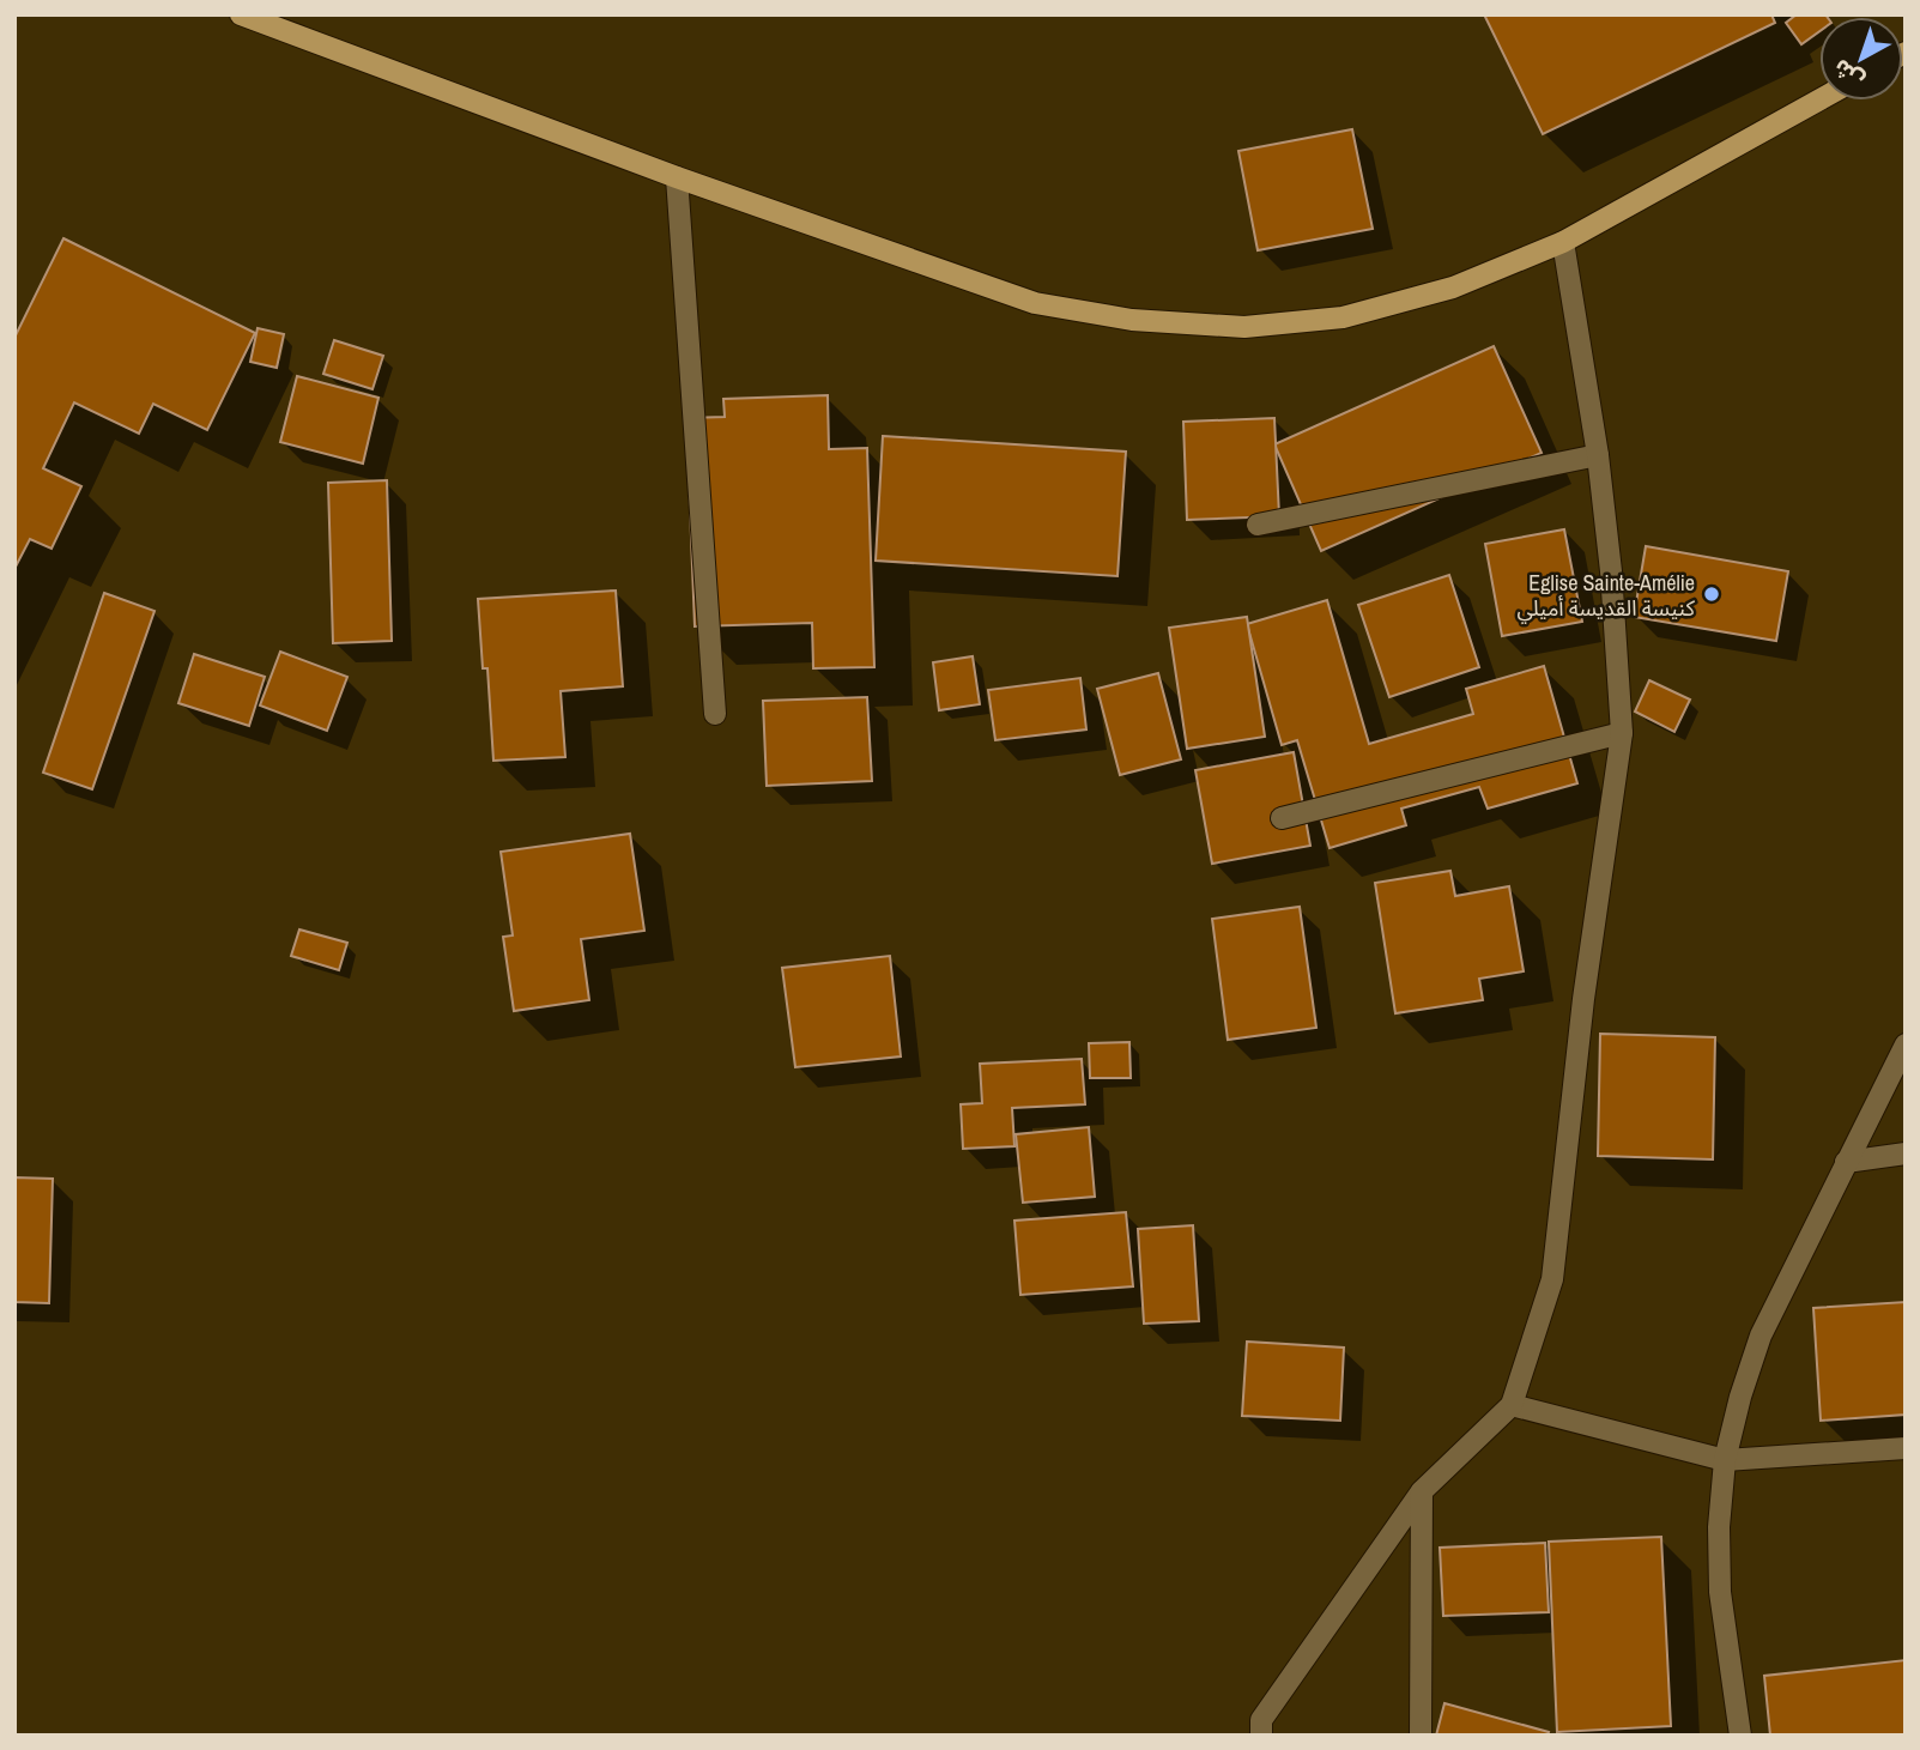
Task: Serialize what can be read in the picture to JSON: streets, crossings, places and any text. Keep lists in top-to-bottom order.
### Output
{
  "places": ["Eglise Sainte-Amélie كنيسة القديسة أميلي"],
  "north": "bottom left"
}
